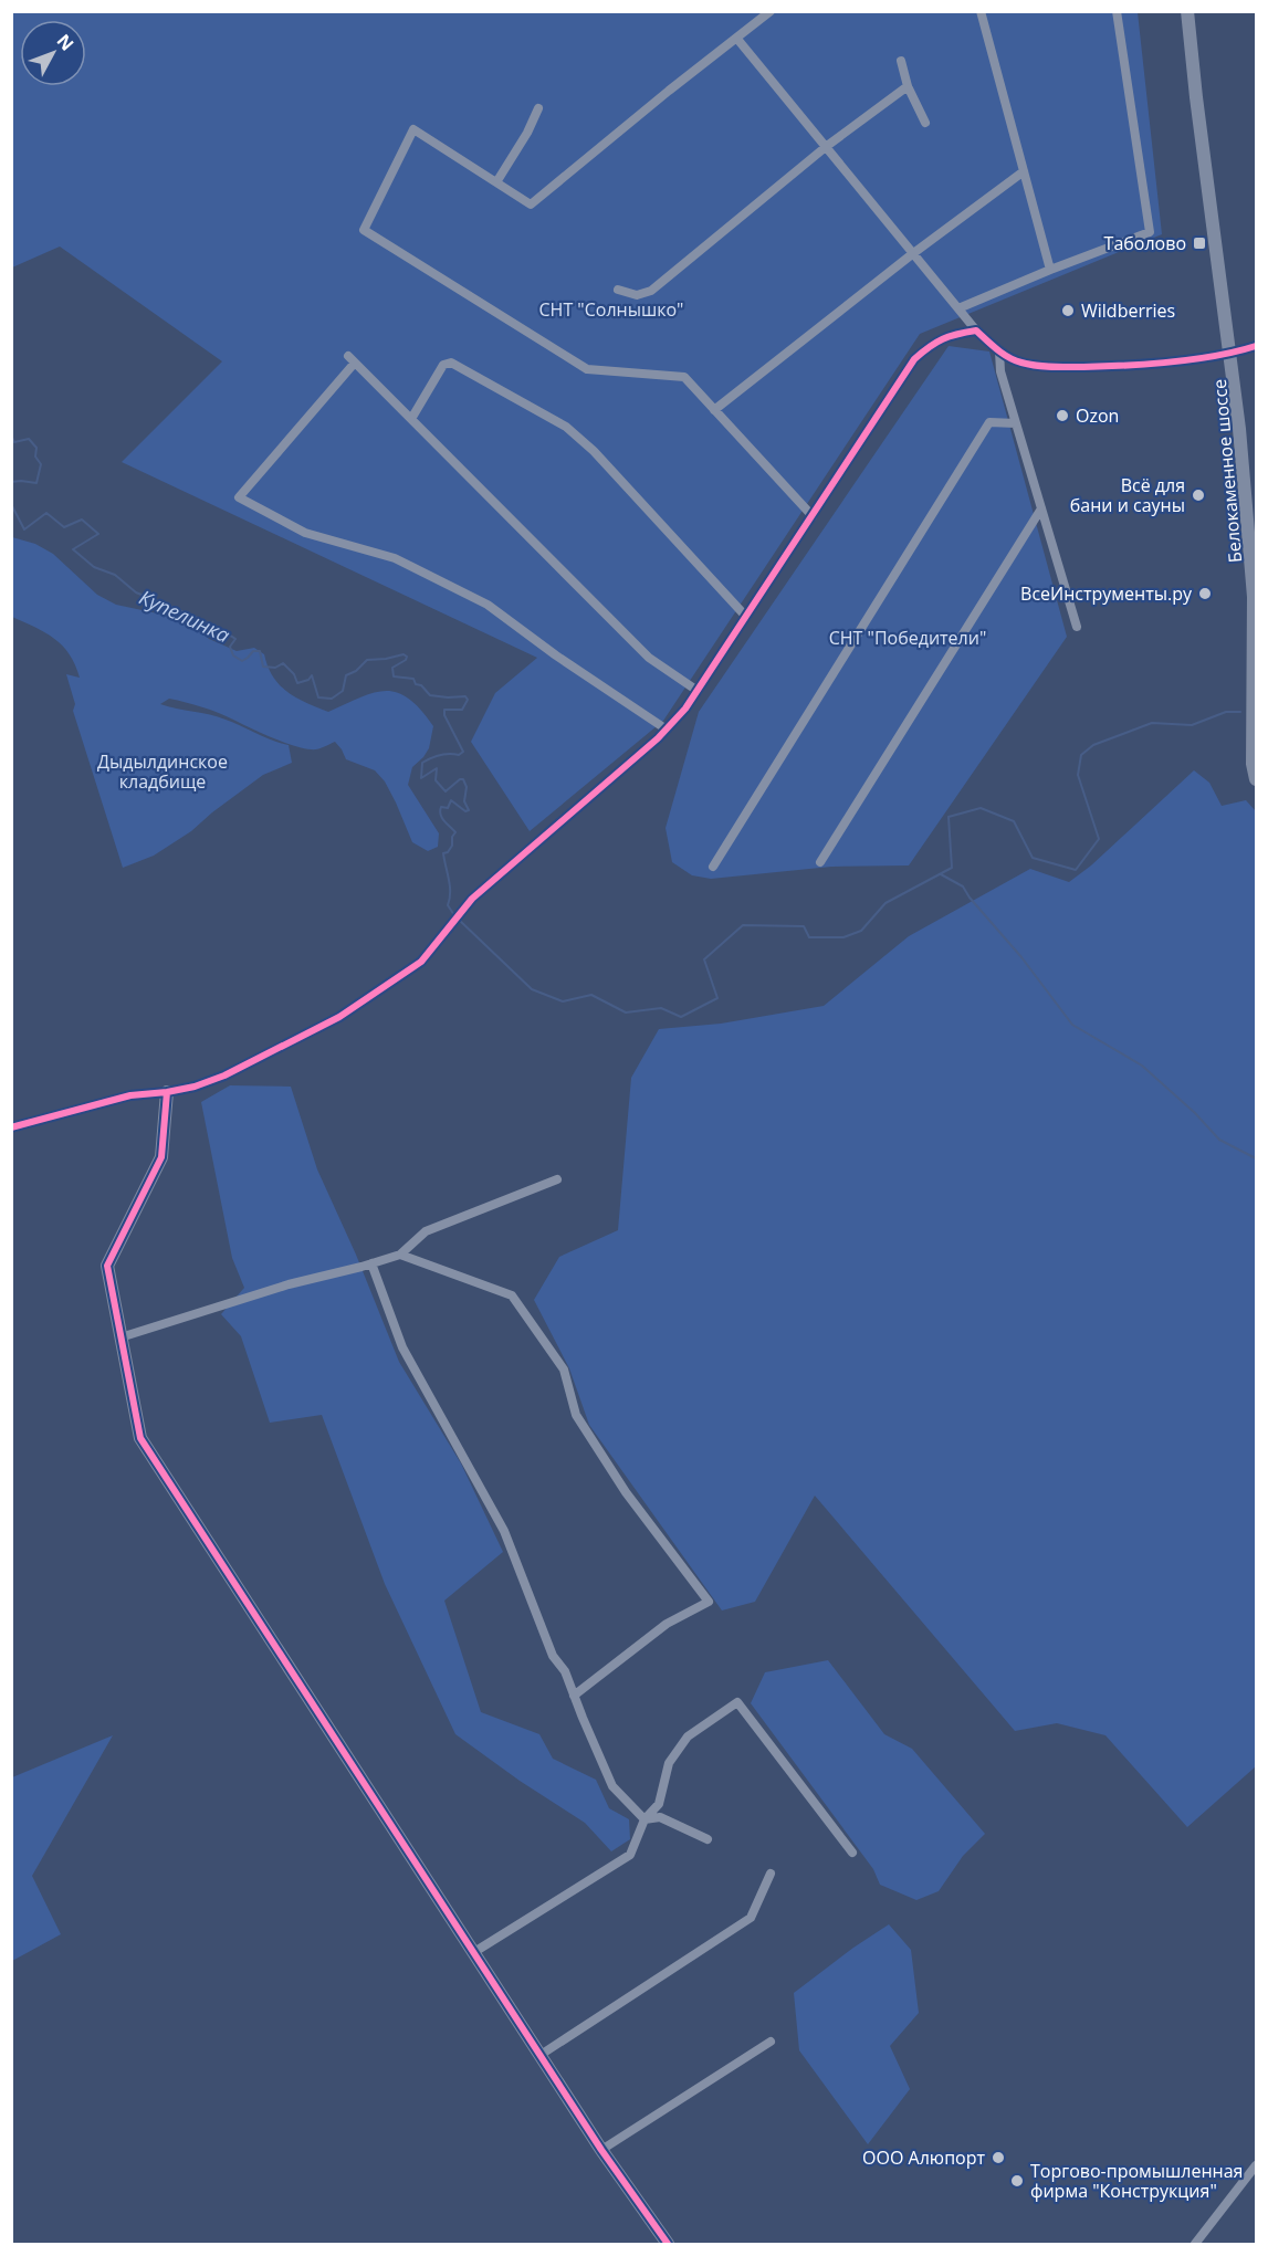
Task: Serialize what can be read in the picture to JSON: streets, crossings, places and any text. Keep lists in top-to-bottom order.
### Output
{
  "streets": {
    "street": ["Белокаменное шоссе"]
  },
  "water": ["Купелинка"],
  "parks": ["СНТ \"Солнышко\"", "СНТ \"Победители\"", "Дыдылдинское кладбище"],
  "places": {
    "transit": ["Таболово"],
    "other": [
      "Wildberries",
      "Ozon",
      "Всё для бани и сауны",
      "ВсеИнструменты.ру",
      "ООО Алюпорт",
      "Торгово-промышленная фирма \"Конструкция\""
    ]
  },
  "north": "top right"
}
